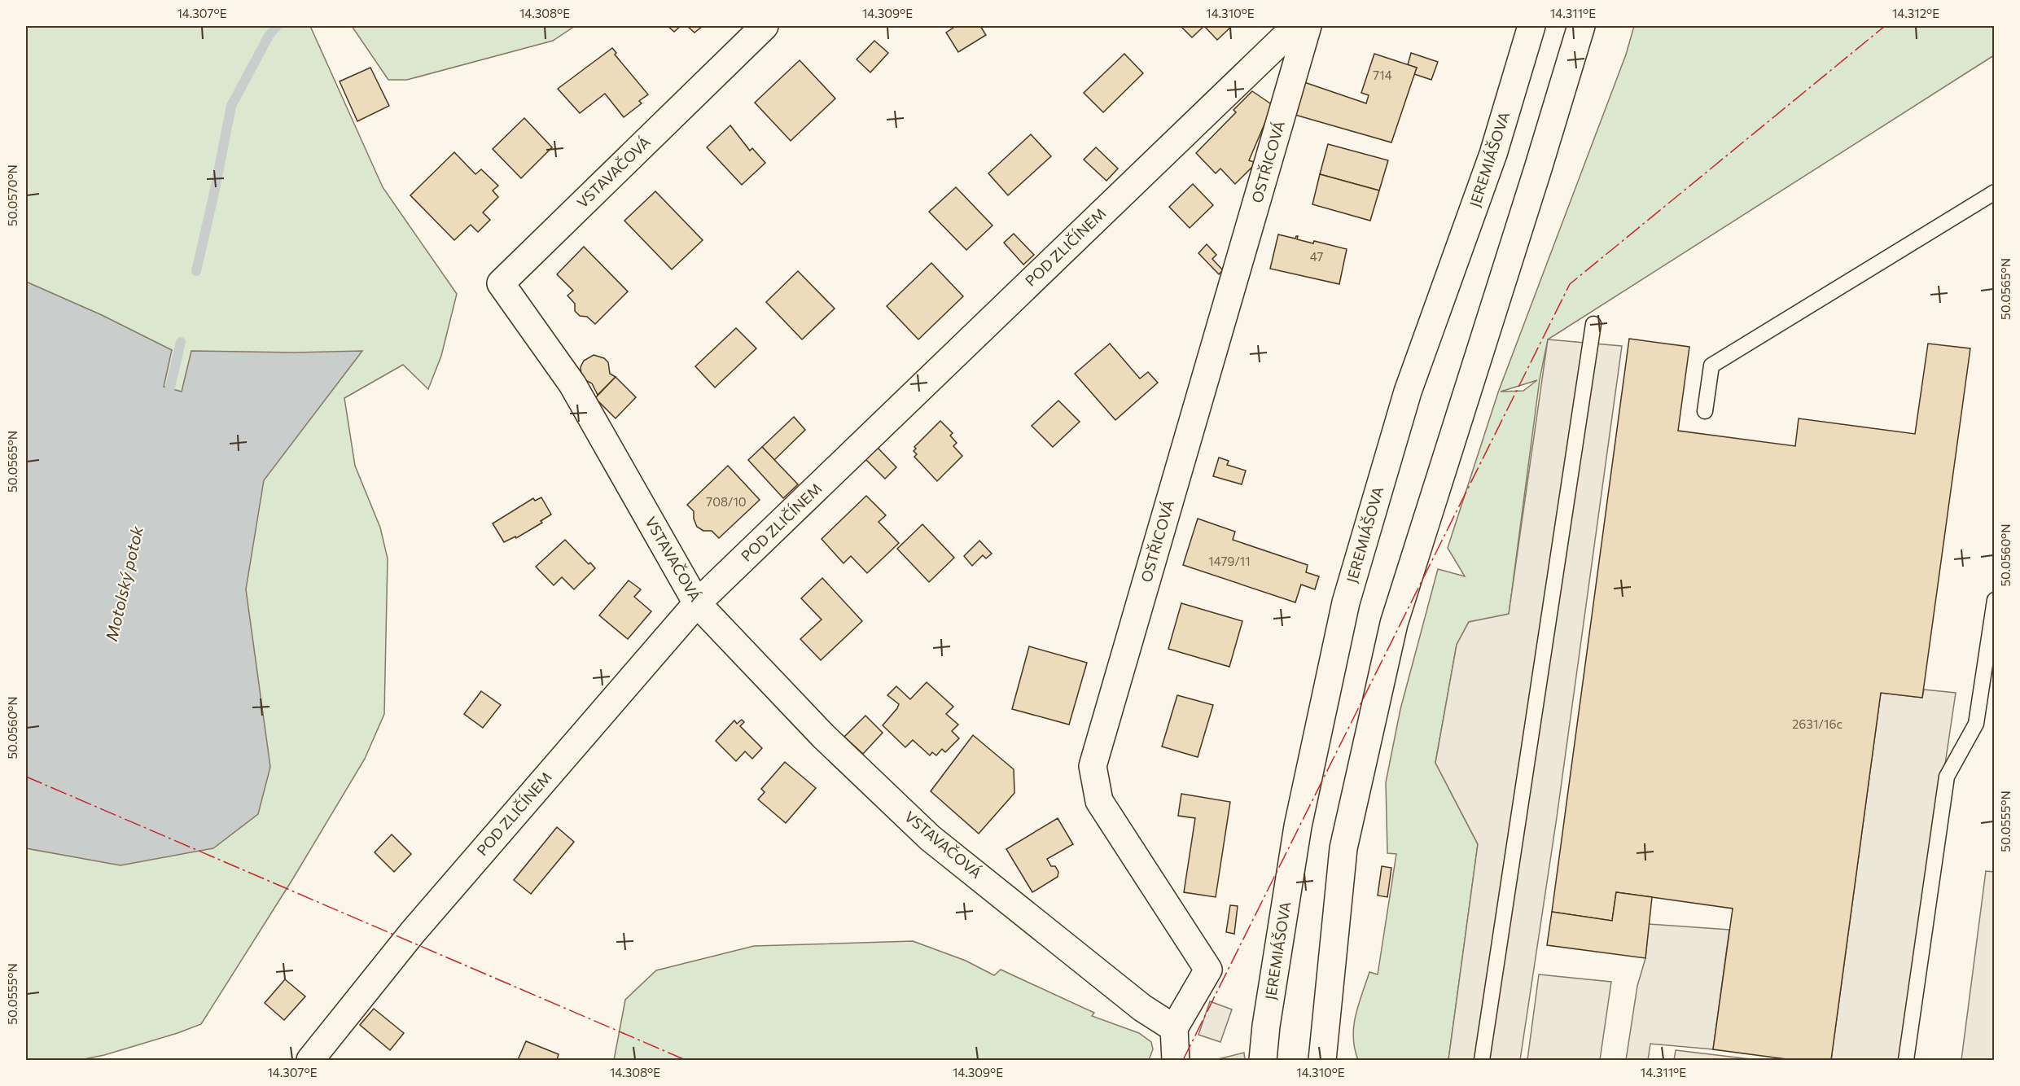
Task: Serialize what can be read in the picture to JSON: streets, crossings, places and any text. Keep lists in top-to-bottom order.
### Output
{
  "streets": {
    "street": [
      "JEREMIÁŠOVA",
      "OSTŘICOVÁ",
      "VSTAVAČOVÁ",
      "POD ZLIČÍNEM"
    ]
  },
  "crossings": [
    ["OSTŘICOVÁ", "VSTAVAČOVÁ"],
    ["VSTAVAČOVÁ", "POD ZLIČÍNEM"]
  ],
  "water": ["Motolský potok"],
  "house_numbers": [
    "714",
    "47",
    "708/10",
    "1479/11",
    "2631/16c"
  ],
  "coordinates": [
    "14.307°E",
    "14.308°E",
    "14.309°E",
    "14.310°E",
    "14.311°E",
    "14.312°E",
    "50.0570°N",
    "50.0565°N",
    "50.0560°N",
    "50.0555°N"
  ]
}
